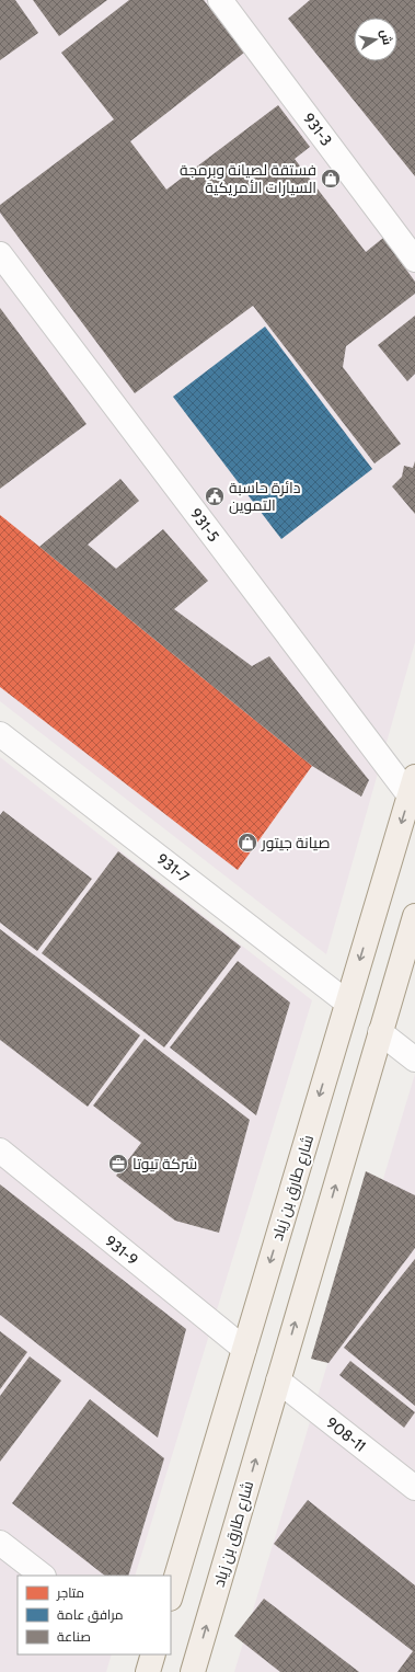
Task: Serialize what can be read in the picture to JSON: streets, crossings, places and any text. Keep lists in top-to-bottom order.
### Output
{
  "streets": {
    "main road": ["شارع طارق بن زياد"],
    "street": [
      "931-3",
      "931-5",
      "931-7",
      "931-9",
      "908-11"
    ]
  },
  "crossings": [
    ["931-5", "شارع طارق بن زياد"],
    ["931-7", "شارع طارق بن زياد"],
    ["شارع طارق بن زياد", "931-9"],
    ["شارع طارق بن زياد", "908-11"]
  ],
  "places": {
    "shop": ["فستقة لصيانة وبرمجة السيارات الأمريكية", "صيانة جيتور"],
    "public building": ["دائرة حاسبة التموين"],
    "office": ["شركة تيوتا"]
  },
  "legend": ["متاجر", "مرافق عامة", "صناعة"],
  "north": "right"
}
